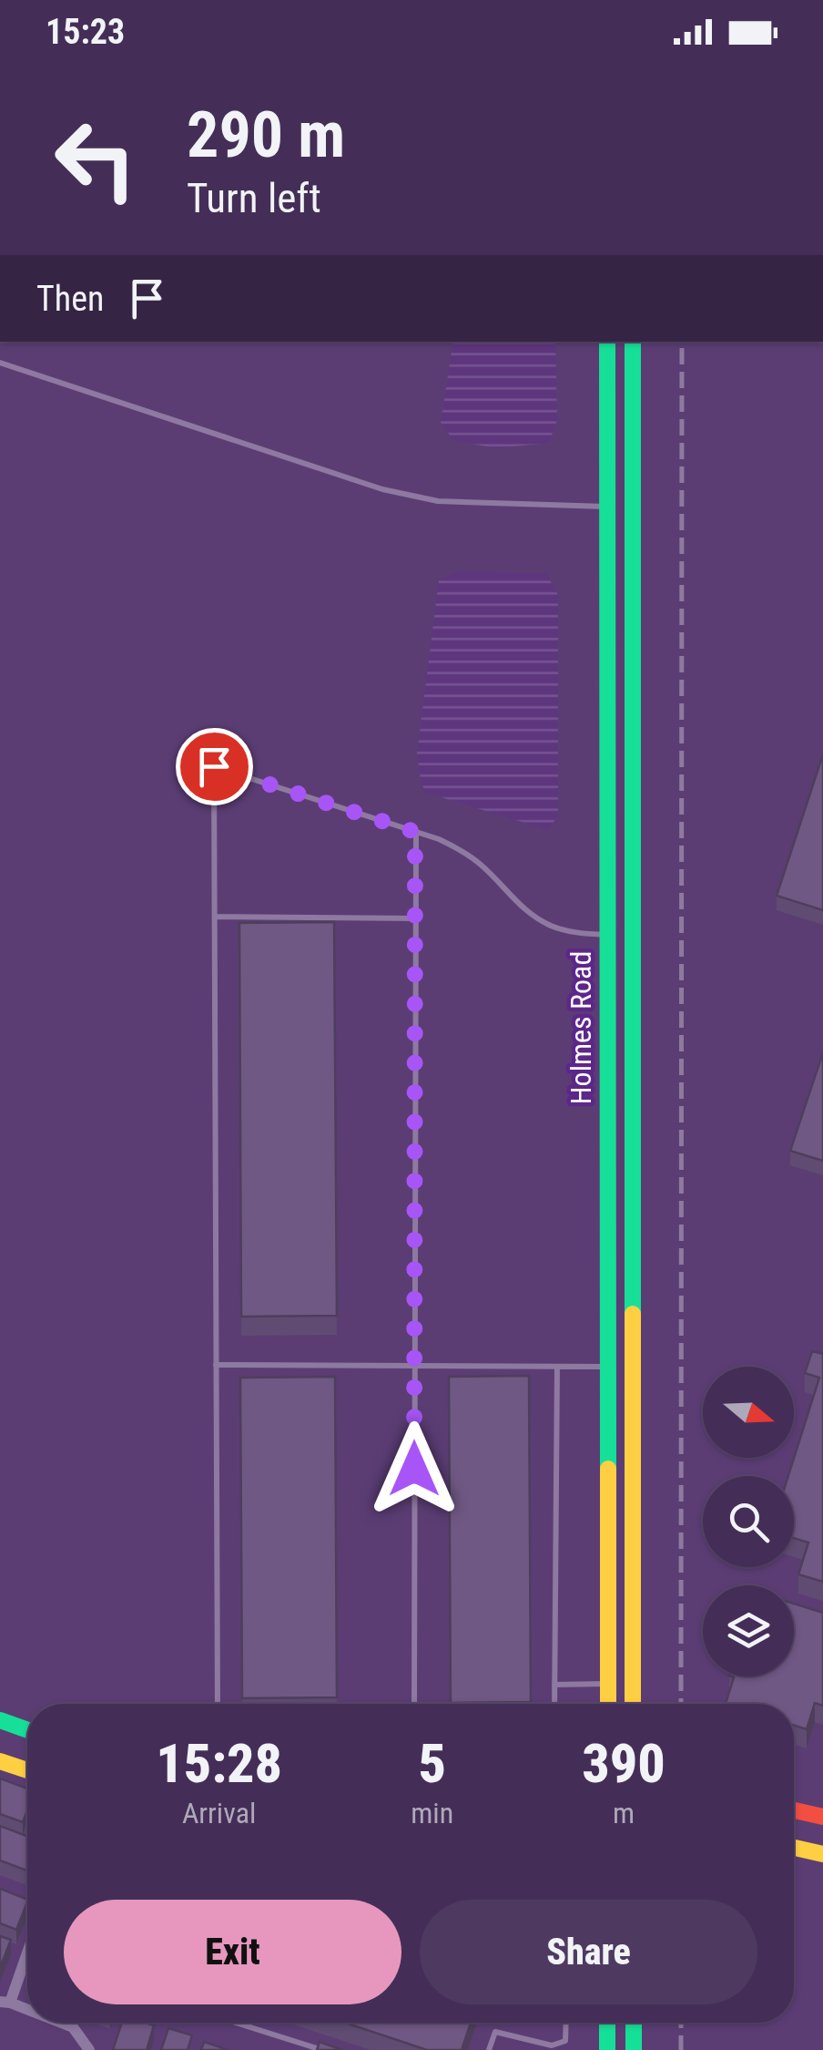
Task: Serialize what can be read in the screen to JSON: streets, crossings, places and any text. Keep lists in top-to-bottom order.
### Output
{
  "streets": {
    "main road": ["Holmes Road"]
  },
  "north": "right",
  "page": {
    "status": "15:23",
    "turn": ["290 m", "Turn left"],
    "then": "Then",
    "eta": [
      "15:28",
      "Arrival",
      "5",
      "min",
      "390",
      "m"
    ],
    "buttons": ["Exit", "Share"]
  }
}
